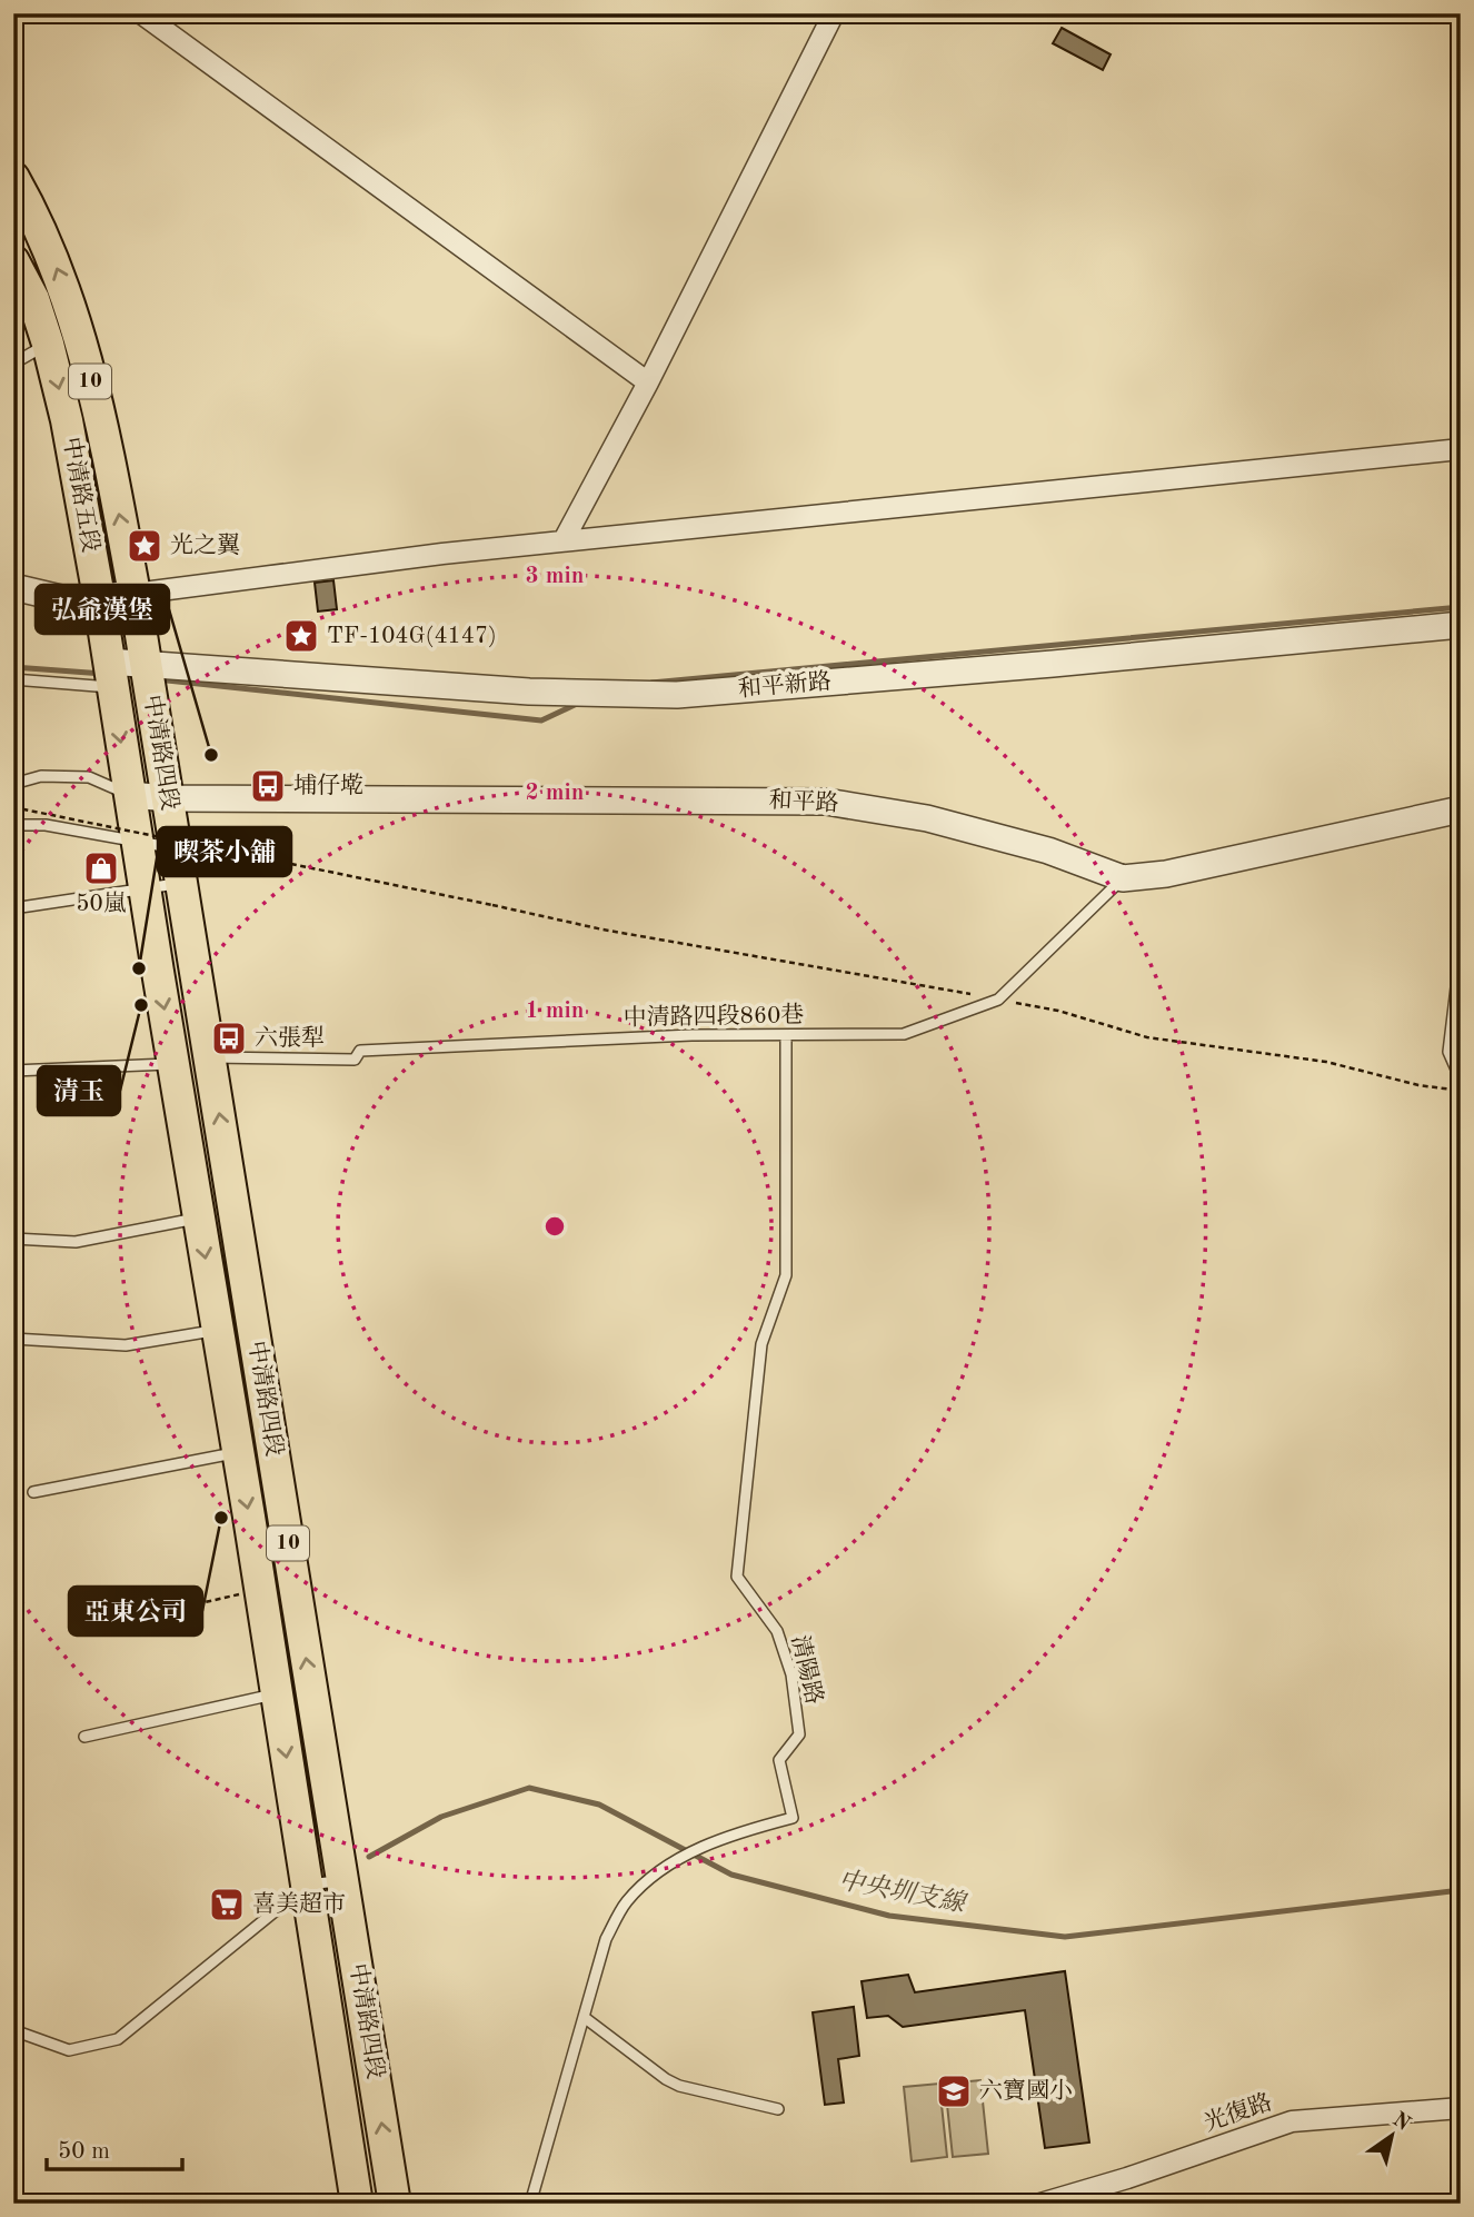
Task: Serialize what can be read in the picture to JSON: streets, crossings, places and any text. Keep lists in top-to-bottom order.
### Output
{
  "streets": {
    "main road": ["10", "中清路五段", "中清路四段"],
    "street": ["和平新路", "和平路", "光復路"],
    "lane": ["中清路四段860巷", "清陽路"]
  },
  "crossings": [
    ["中清路五段", "中清路四段"],
    ["和平新路", "中清路四段"],
    ["中清路四段", "和平路"],
    ["中清路四段", "中清路四段860巷"],
    ["和平路", "中清路四段860巷"],
    ["中清路四段860巷", "清陽路"]
  ],
  "water": ["中央圳支線"],
  "places": {
    "place": ["光之翼", "TF-104G(4147)"],
    "other": [
      "弘爺漢堡",
      "喫茶小舖",
      "清玉",
      "亞東公司"
    ],
    "bus stop": ["埔仔墘", "六張犁"],
    "shop": ["50嵐"],
    "supermarket": ["喜美超市"],
    "school or university": ["六寶國小"]
  },
  "scale_bar": "50 m",
  "north": "top right",
  "rings": ["3 min", "2 min", "1 min"]
}
